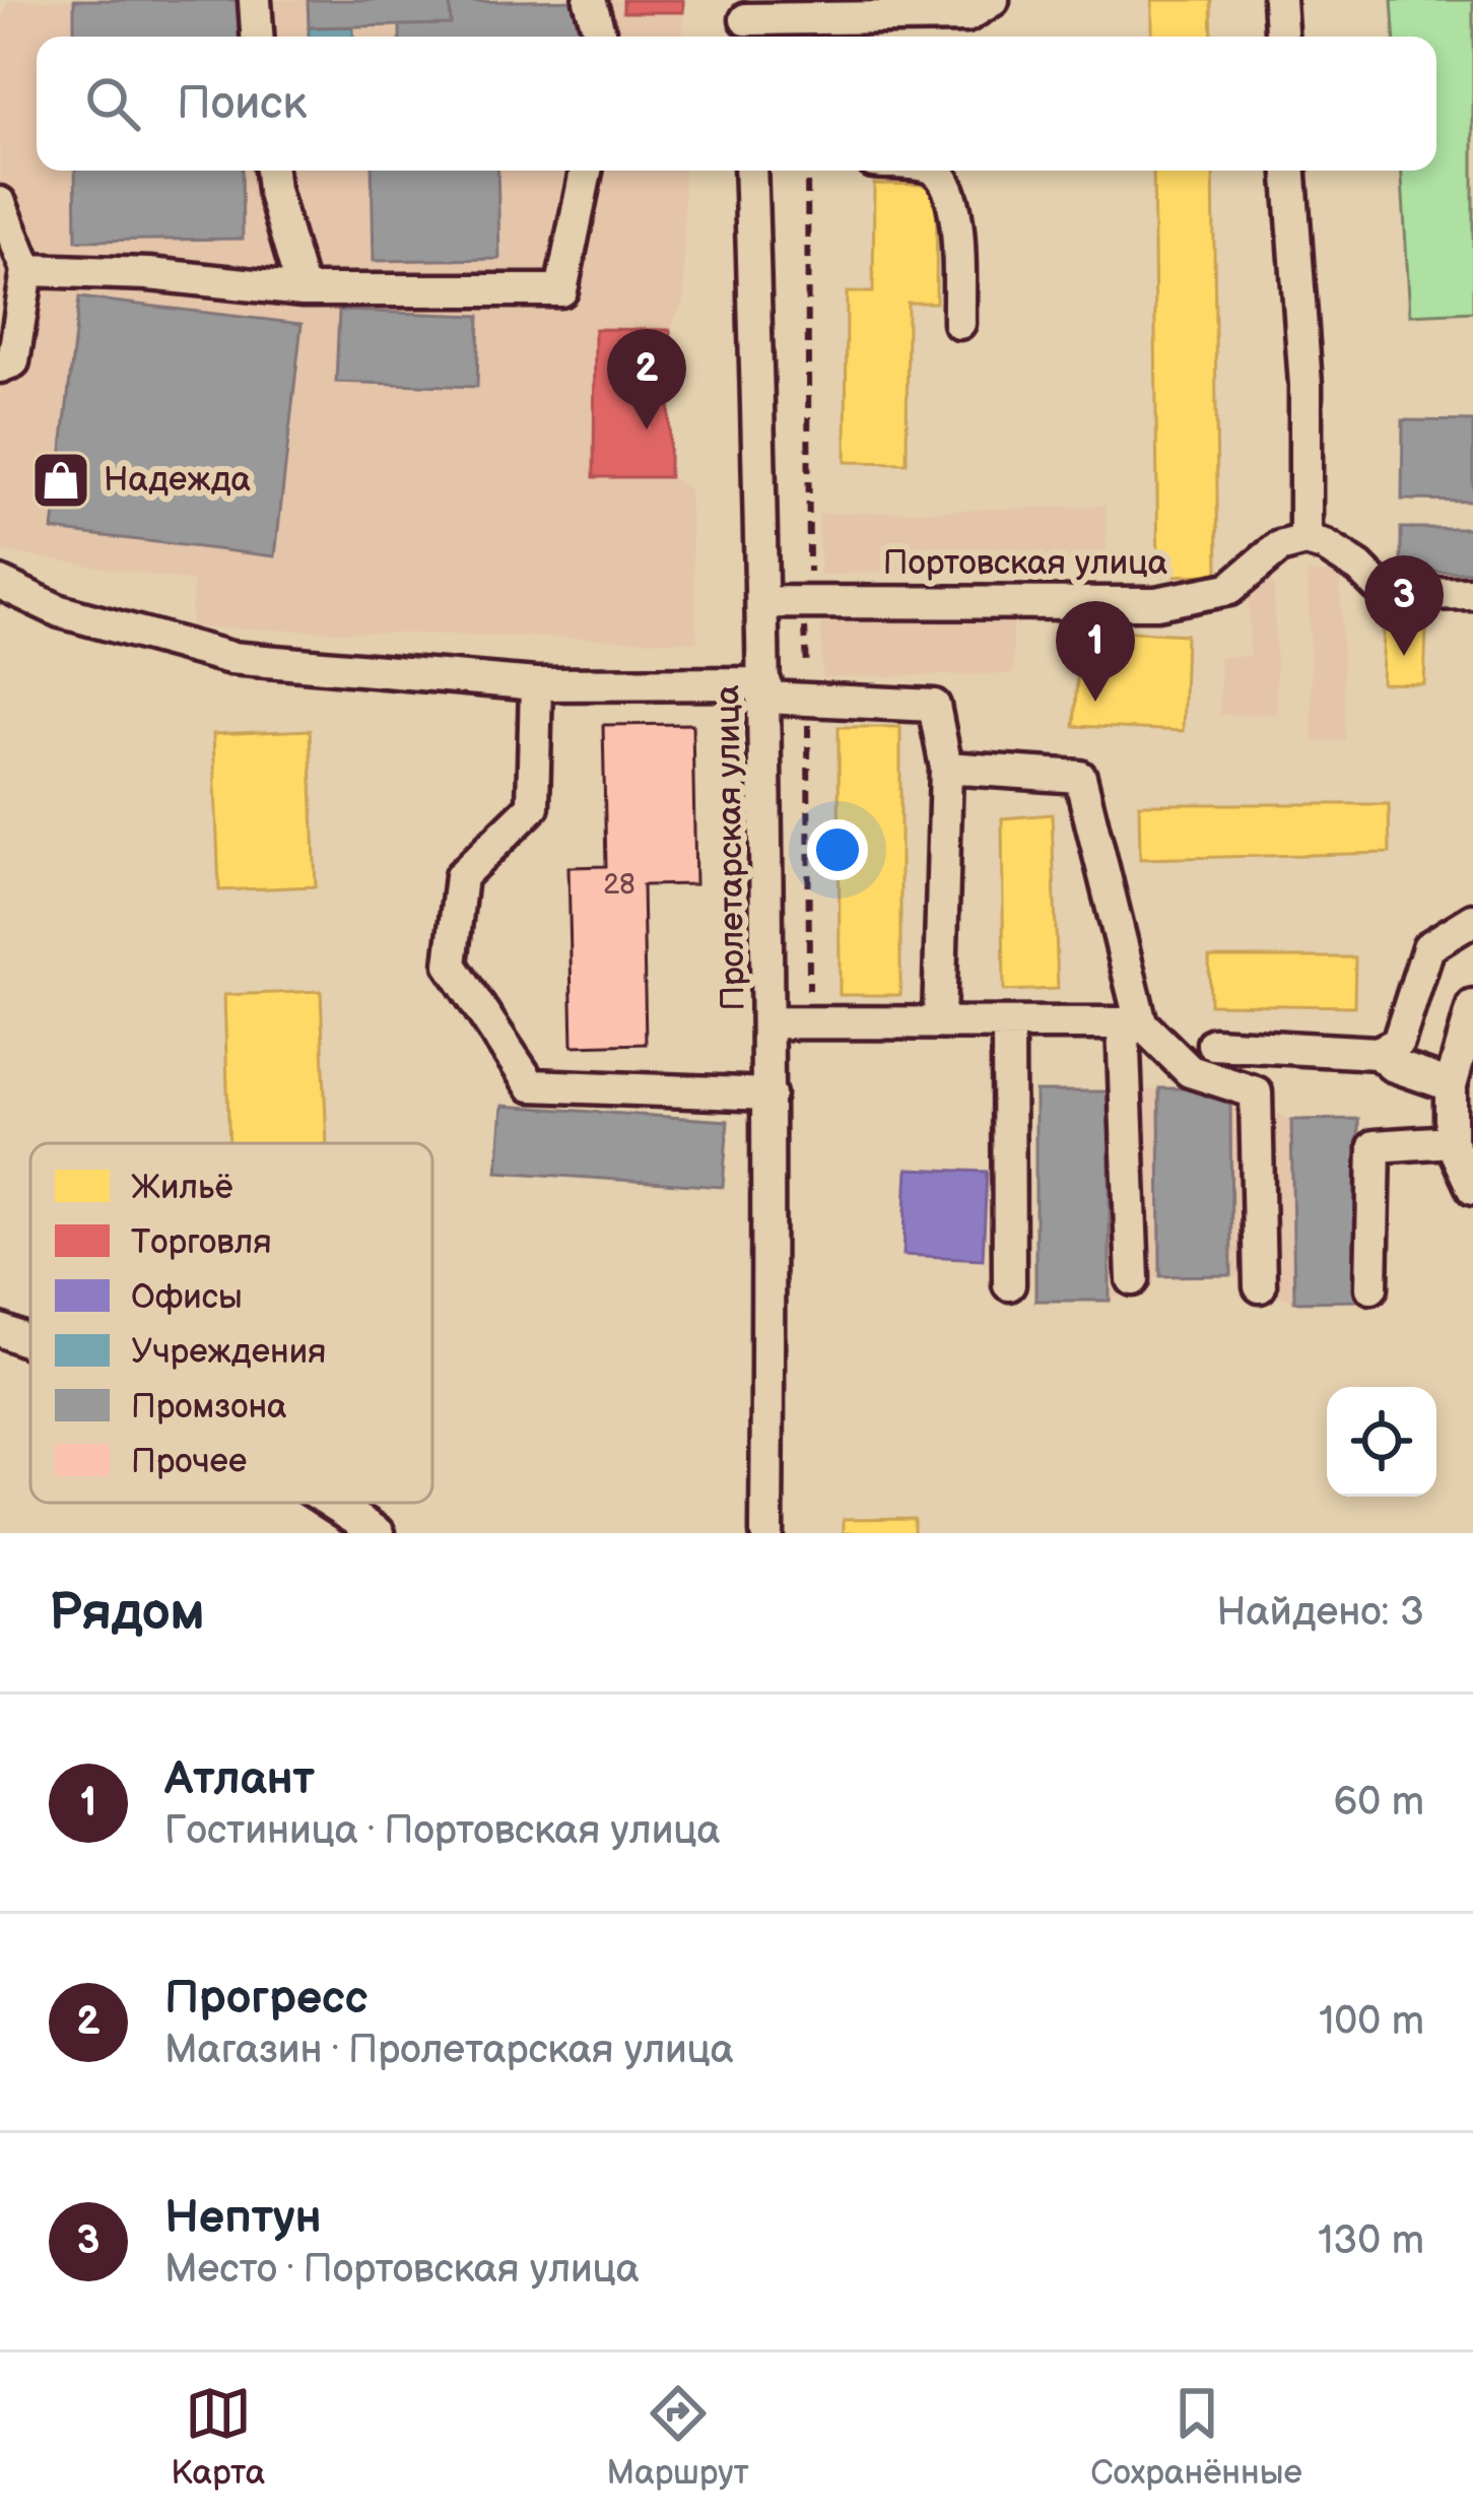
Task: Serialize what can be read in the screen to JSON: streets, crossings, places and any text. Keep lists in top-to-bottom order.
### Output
{
  "streets": {
    "street": ["Портовская улица", "Пролетарская улица"]
  },
  "crossings": [
    ["Портовская улица", "Пролетарская улица"]
  ],
  "places": {
    "shop": ["Надежда"]
  },
  "house_numbers": ["28"],
  "legend": [
    "Жильё",
    "Торговля",
    "Офисы",
    "Учреждения",
    "Промзона",
    "Прочее"
  ],
  "page": {
    "search": "Поиск",
    "pins": ["2", "3", "1"],
    "heading": ["Рядом", "Найдено: 3"],
    "list": [
      {
        "mark": "1",
        "name": "Атлант",
        "note": "Гостиница · Портовская улица",
        "value": "60 m"
      },
      {
        "mark": "2",
        "name": "Прогресс",
        "note": "Магазин · Пролетарская улица",
        "value": "100 m"
      },
      {
        "mark": "3",
        "name": "Нептун",
        "note": "Место · Портовская улица",
        "value": "130 m"
      }
    ],
    "nav": ["Карта", "Маршрут", "Сохранённые"]
  }
}
